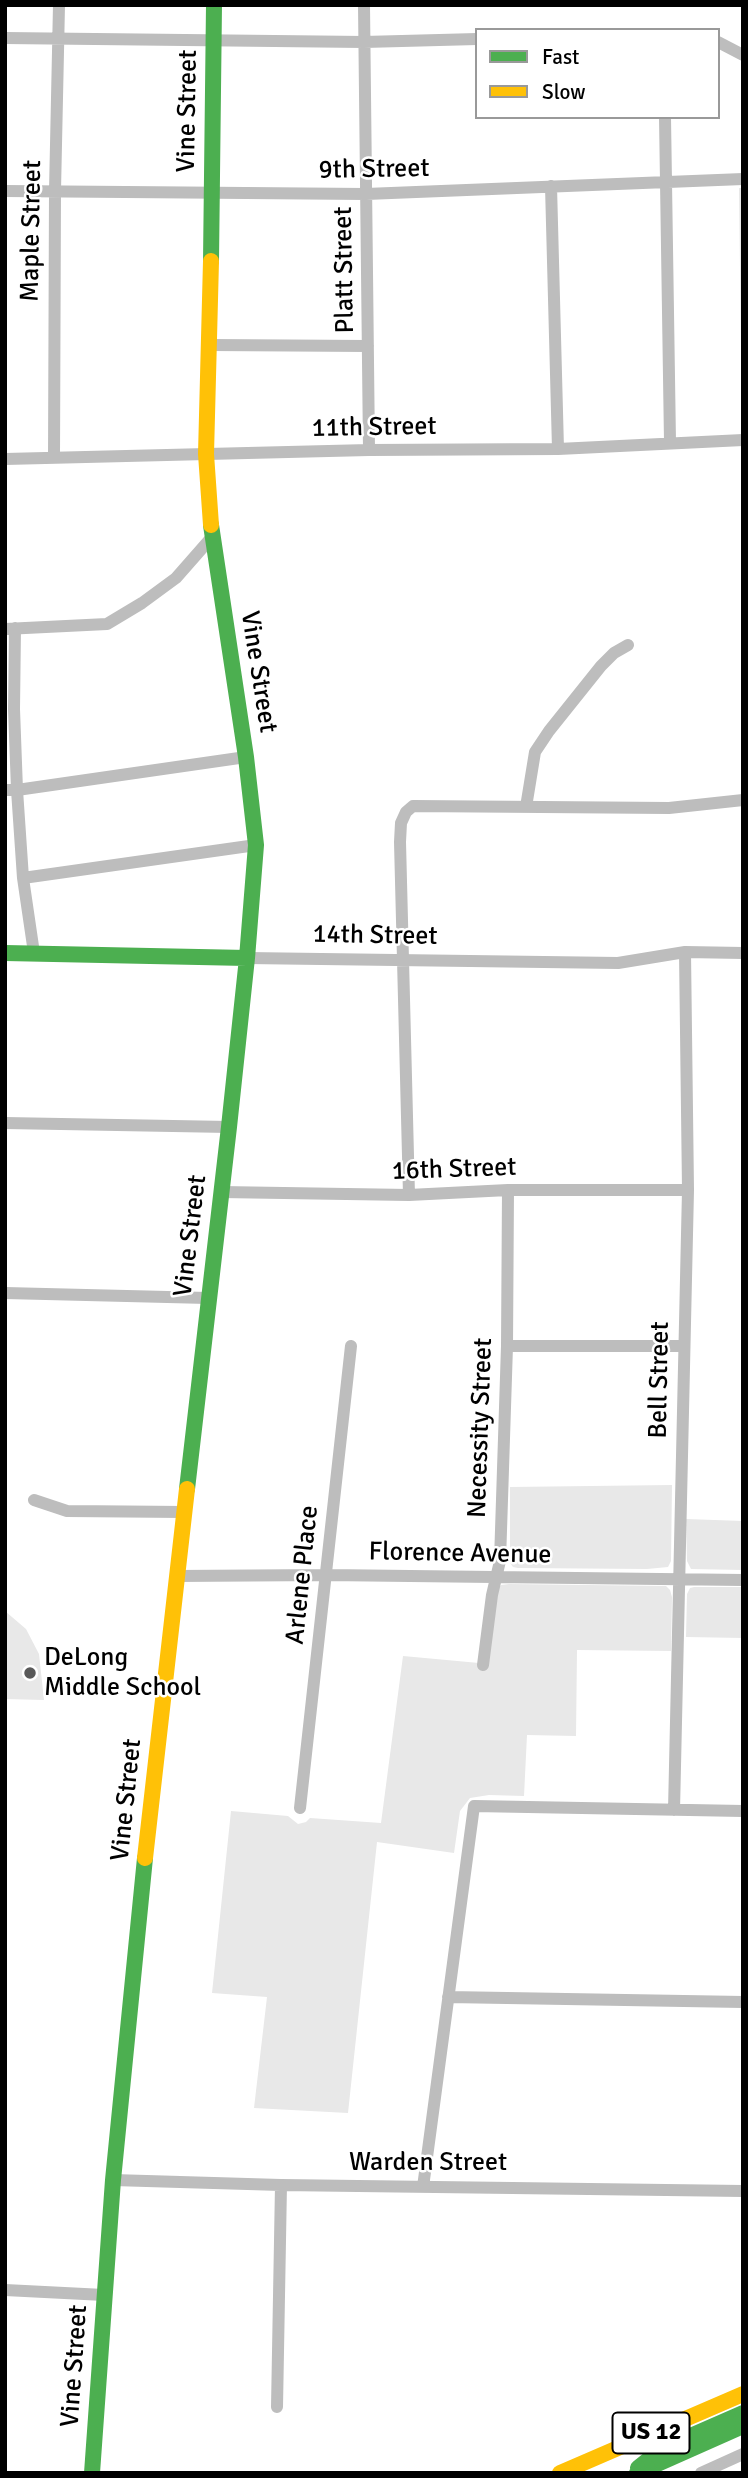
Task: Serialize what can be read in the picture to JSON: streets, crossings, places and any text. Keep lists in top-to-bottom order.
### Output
{
  "streets": {
    "street": [
      "Vine Street",
      "9th Street",
      "Maple Street",
      "Platt Street",
      "11th Street",
      "14th Street",
      "16th Street",
      "Bell Street",
      "Necessity Street",
      "Florence Avenue",
      "Arlene Place",
      "Warden Street",
      "US 12"
    ]
  },
  "crossings": [
    ["Vine Street", "9th Street"],
    ["Vine Street", "11th Street"],
    ["Vine Street", "14th Street"],
    ["Vine Street", "16th Street"],
    ["Vine Street", "Florence Avenue"],
    ["Vine Street", "Warden Street"],
    ["9th Street", "Maple Street"],
    ["9th Street", "Platt Street"],
    ["Maple Street", "11th Street"],
    ["Platt Street", "11th Street"],
    ["14th Street", "Bell Street"],
    ["16th Street", "Bell Street"],
    ["16th Street", "Necessity Street"],
    ["Bell Street", "Florence Avenue"],
    ["Necessity Street", "Florence Avenue"],
    ["Florence Avenue", "Arlene Place"]
  ],
  "places": ["DeLong Middle School"],
  "legend": ["Fast", "Slow"]
}
